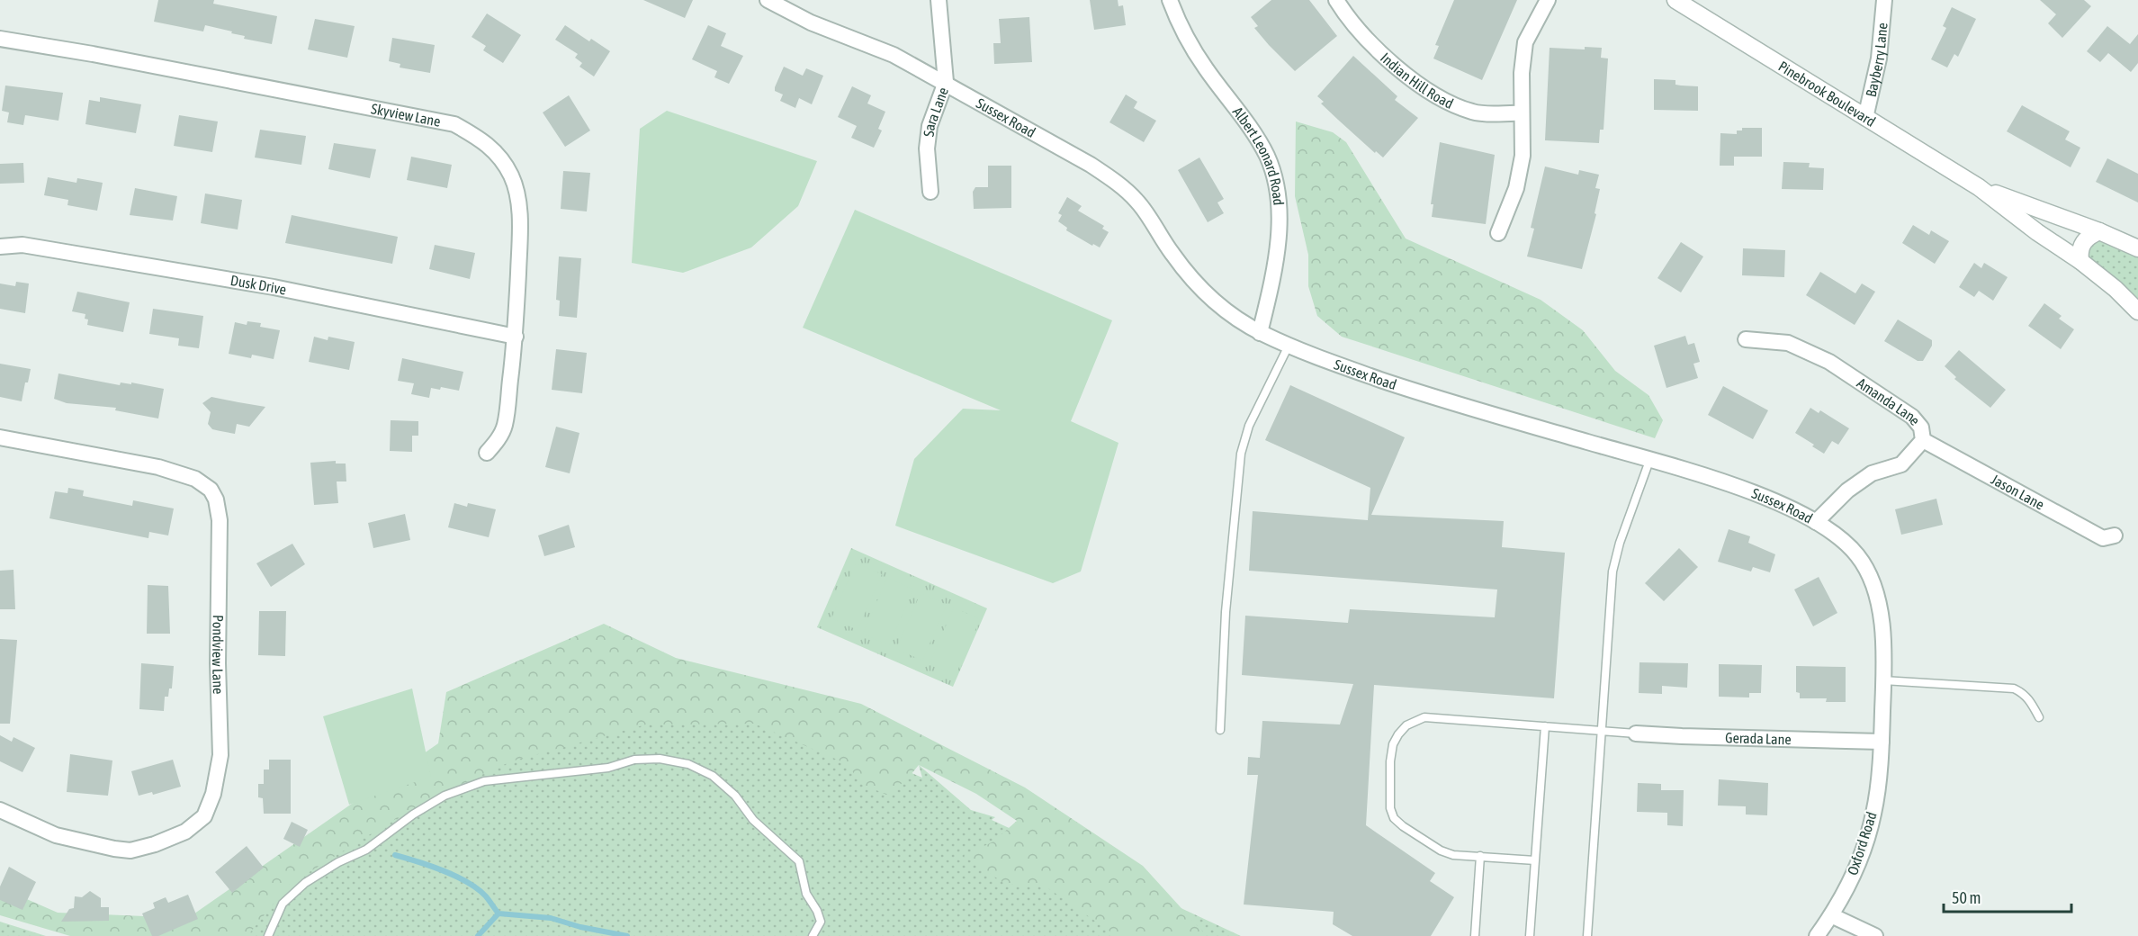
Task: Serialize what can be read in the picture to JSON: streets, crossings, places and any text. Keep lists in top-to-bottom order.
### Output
{
  "streets": {
    "street": [
      "Bayberry Lane",
      "Indian Hill Road",
      "Pinebrook Boulevard",
      "Sara Lane",
      "Skyview Lane",
      "Sussex Road",
      "Albert Leonard Road",
      "Dusk Drive",
      "Amanda Lane",
      "Jason Lane",
      "Pondview Lane",
      "Gerada Lane",
      "Oxford Road"
    ]
  },
  "crossings": [
    ["Bayberry Lane", "Pinebrook Boulevard"],
    ["Sara Lane", "Sussex Road"],
    ["Skyview Lane", "Dusk Drive"],
    ["Sussex Road", "Albert Leonard Road"],
    ["Sussex Road", "Amanda Lane"],
    ["Sussex Road", "Gerada Lane"],
    ["Sussex Road", "Oxford Road"],
    ["Amanda Lane", "Jason Lane"],
    ["Gerada Lane", "Oxford Road"]
  ],
  "scale_bar": "50 m"
}
